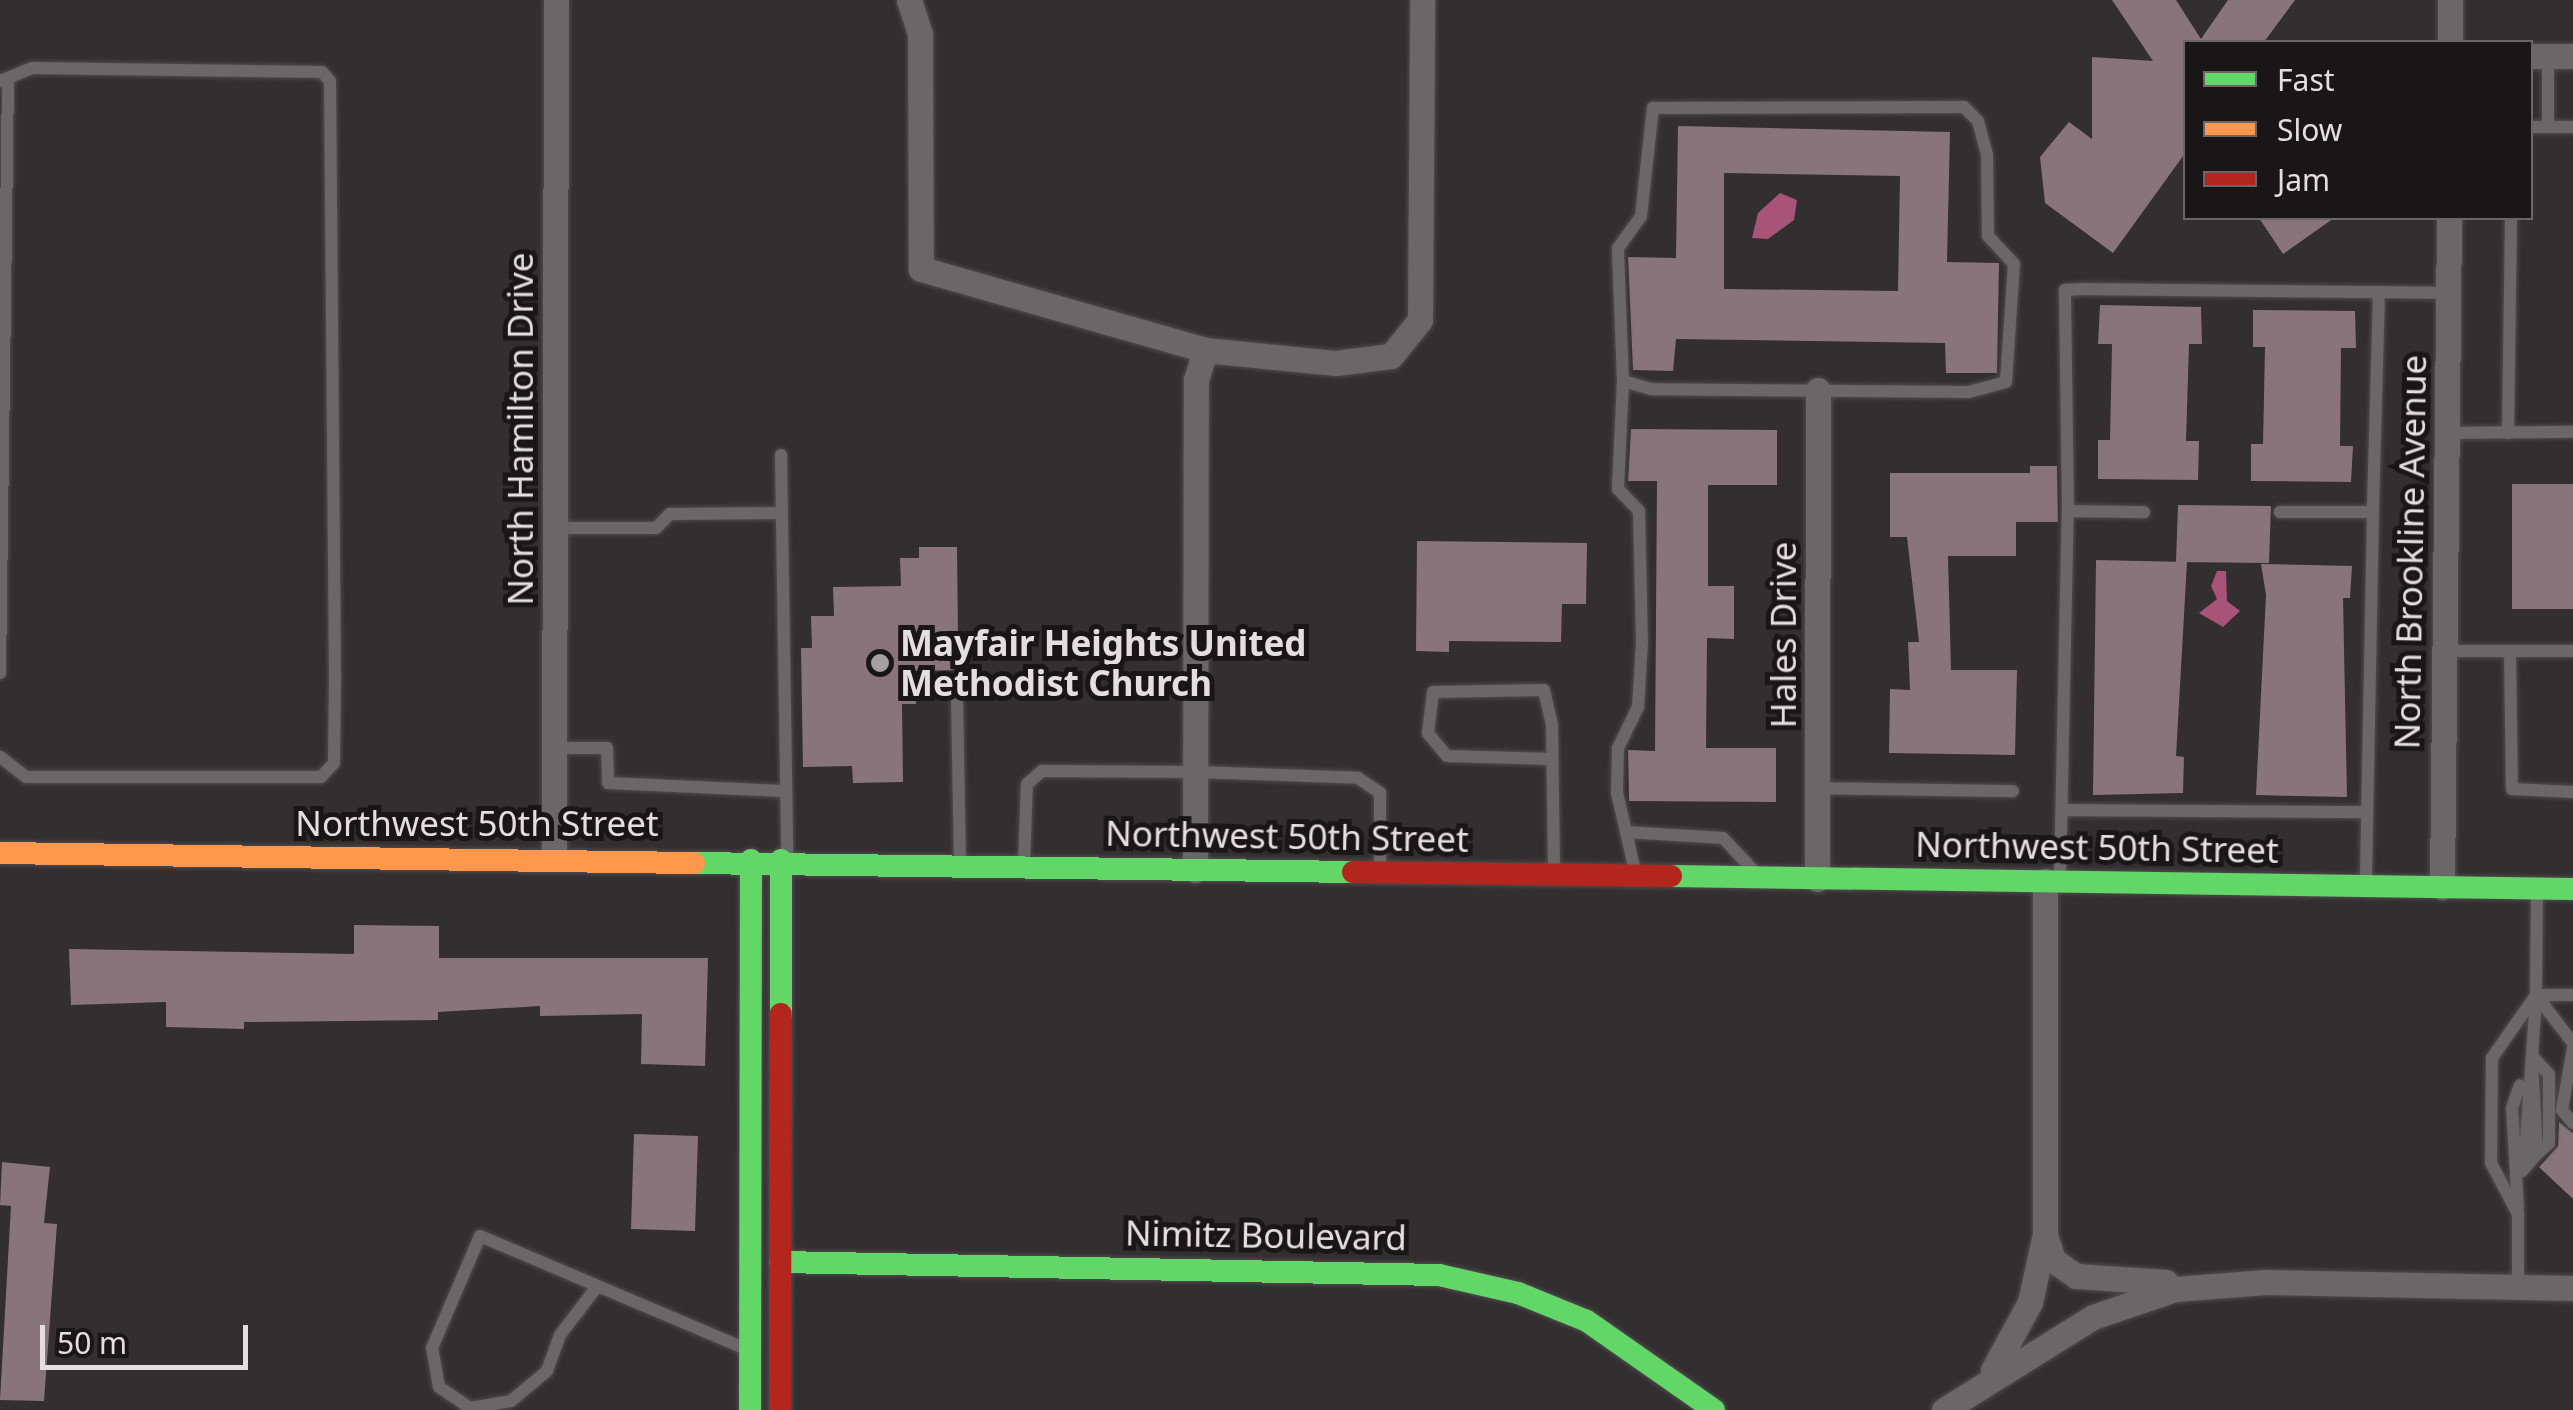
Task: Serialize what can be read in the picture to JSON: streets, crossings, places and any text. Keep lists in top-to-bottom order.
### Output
{
  "streets": {
    "main road": ["Northwest 50th Street", "Nimitz Boulevard"],
    "street": ["North Hamilton Drive", "North Brookline Avenue", "Hales Drive"]
  },
  "crossings": [
    ["North Hamilton Drive", "Northwest 50th Street"],
    ["North Brookline Avenue", "Northwest 50th Street"],
    ["Hales Drive", "Northwest 50th Street"]
  ],
  "places": ["Mayfair Heights United Methodist Church"],
  "legend": ["Fast", "Slow", "Jam"],
  "scale_bar": "50 m"
}
